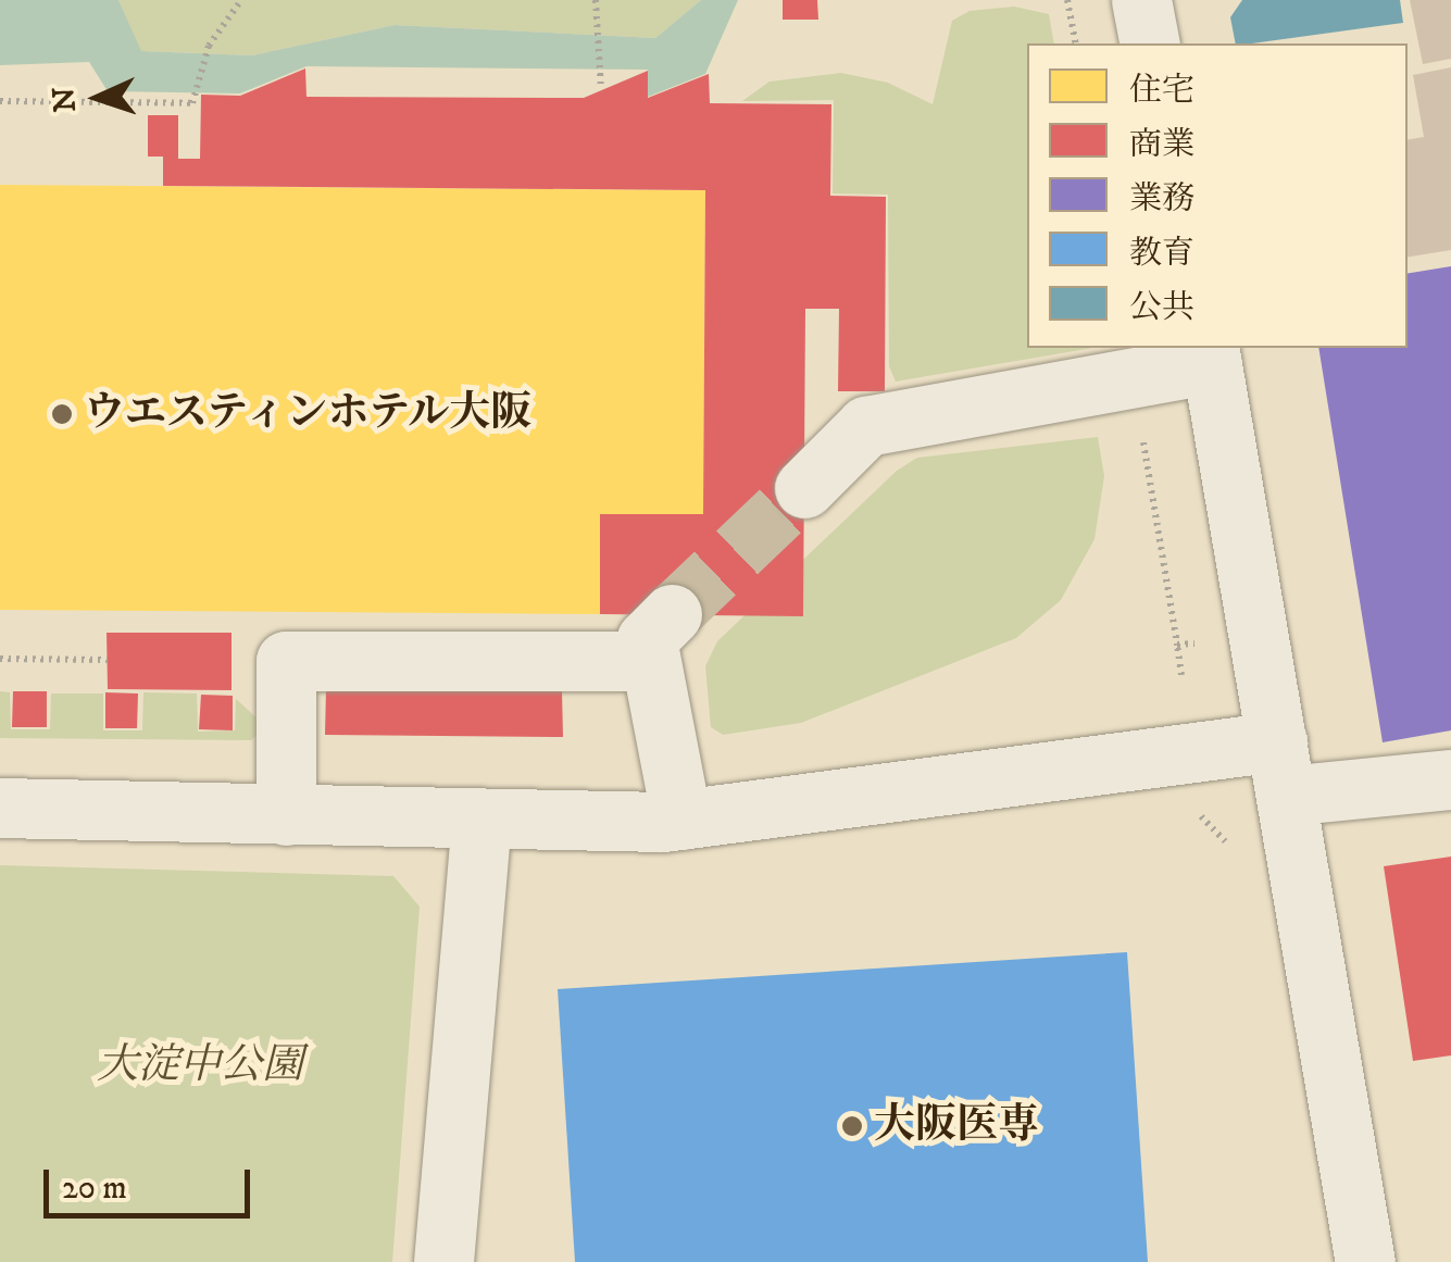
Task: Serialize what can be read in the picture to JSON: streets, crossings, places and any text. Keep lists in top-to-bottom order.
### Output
{
  "parks": ["大淀中公園"],
  "places": ["ウエスティンホテル大阪", "大阪医専"],
  "legend": [
    "住宅",
    "商業",
    "業務",
    "教育",
    "公共"
  ],
  "scale_bar": "20 m",
  "north": "left"
}
